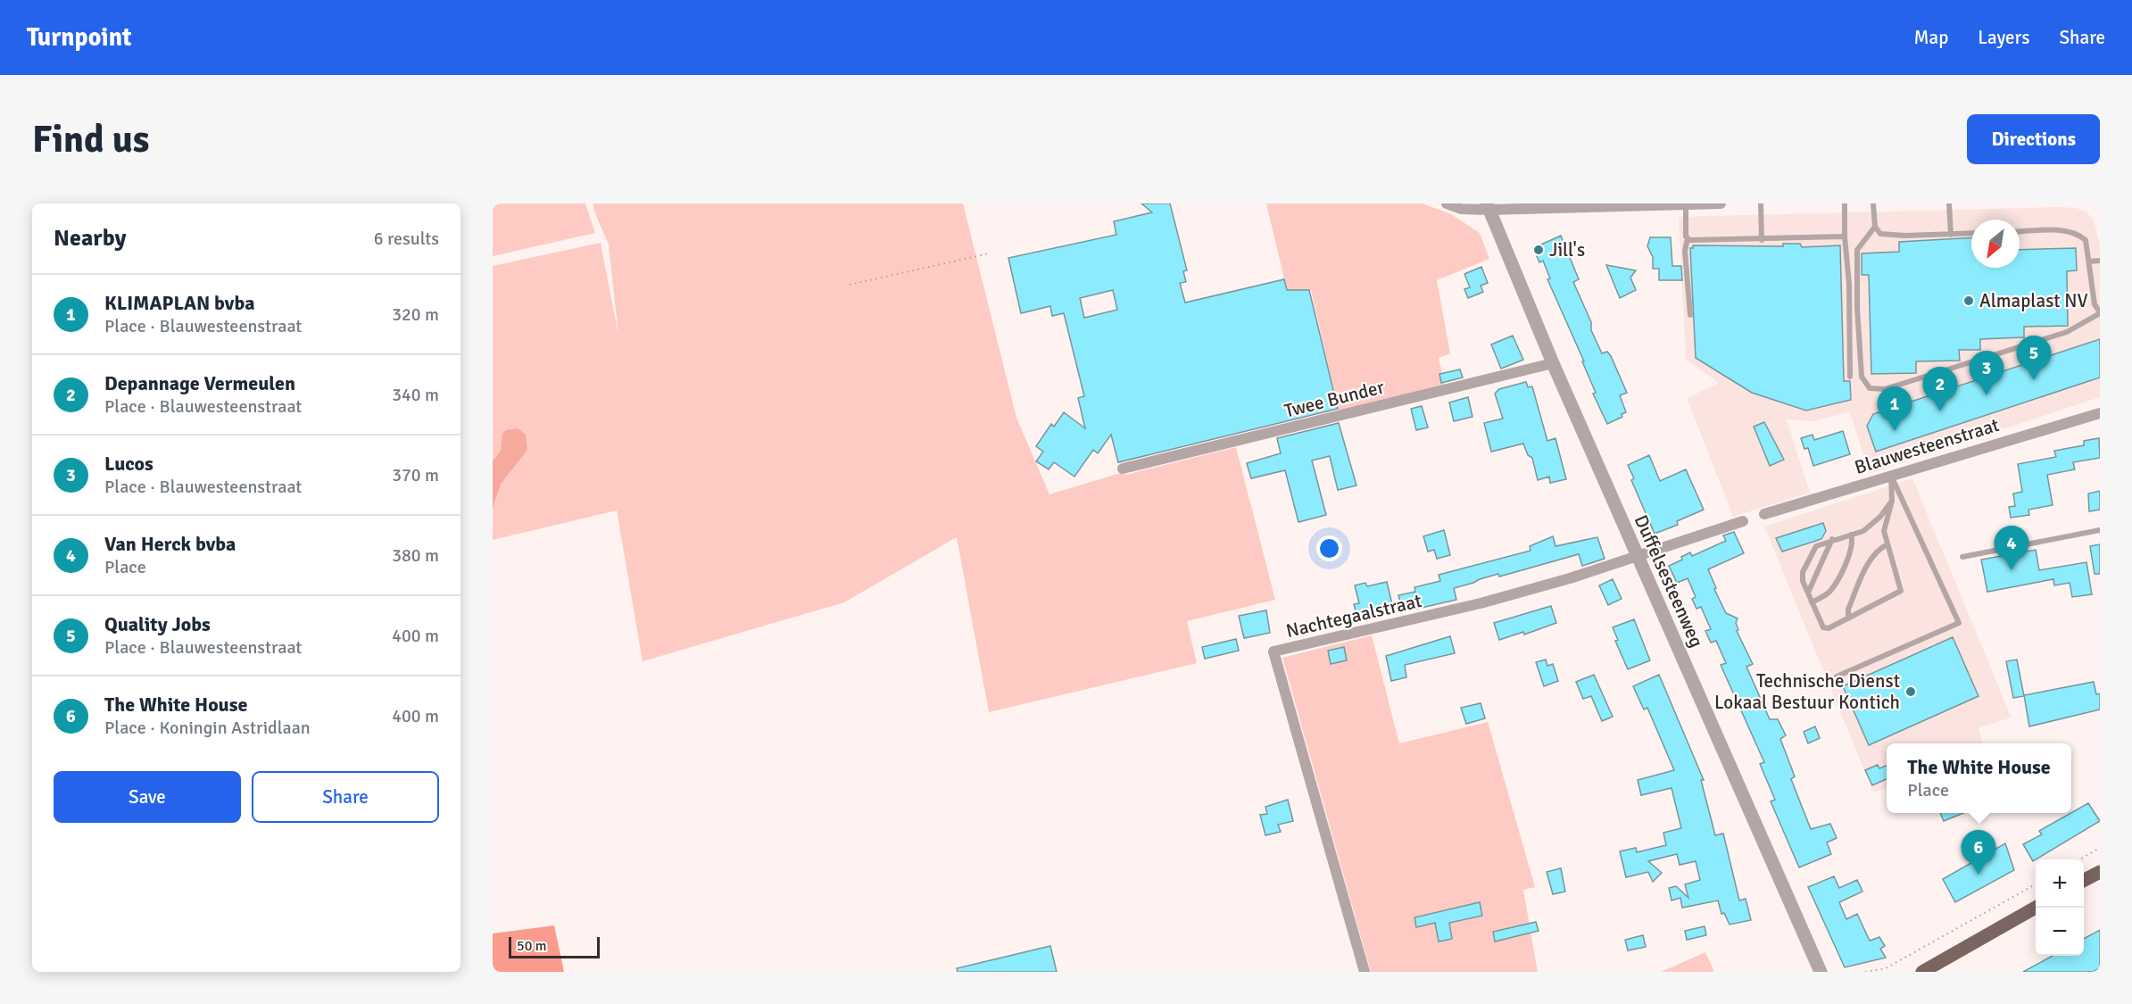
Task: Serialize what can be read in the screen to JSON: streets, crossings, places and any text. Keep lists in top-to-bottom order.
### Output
{
  "streets": {
    "street": [
      "Twee Bunder",
      "Blauwesteenstraat",
      "Duffelsesteenweg",
      "Nachtegaalstraat"
    ]
  },
  "crossings": [
    ["Twee Bunder", "Duffelsesteenweg"],
    ["Duffelsesteenweg", "Nachtegaalstraat"]
  ],
  "places": ["Jill's", "Almaplast NV", "Technische Dienst Lokaal Bestuur Kontich"],
  "scale_bar": "50 m",
  "north": "bottom left",
  "page": {
    "header": "Turnpoint",
    "nav": ["Map", "Layers", "Share"],
    "buttons": [
      "Directions",
      ["Save", "Share"]
    ],
    "title": "Find us",
    "heading": ["Nearby", "6 results"],
    "list": [
      {
        "mark": "1",
        "name": "KLIMAPLAN bvba",
        "note": "Place · Blauwesteenstraat",
        "value": "320 m"
      },
      {
        "mark": "2",
        "name": "Depannage Vermeulen",
        "note": "Place · Blauwesteenstraat",
        "value": "340 m"
      },
      {
        "mark": "3",
        "name": "Lucos",
        "note": "Place · Blauwesteenstraat",
        "value": "370 m"
      },
      {
        "mark": "4",
        "name": "Van Herck bvba",
        "note": "Place",
        "value": "380 m"
      },
      {
        "mark": "5",
        "name": "Quality Jobs",
        "note": "Place · Blauwesteenstraat",
        "value": "400 m"
      },
      {
        "mark": "6",
        "name": "The White House",
        "note": "Place · Koningin Astridlaan",
        "value": "400 m"
      }
    ],
    "pins": [
      "5",
      "3",
      "2",
      "1",
      "4",
      "6"
    ],
    "popup": ["The White House", "Place"],
    "map_buttons": ["+", "−"],
    "scale": "50 m"
  }
}
